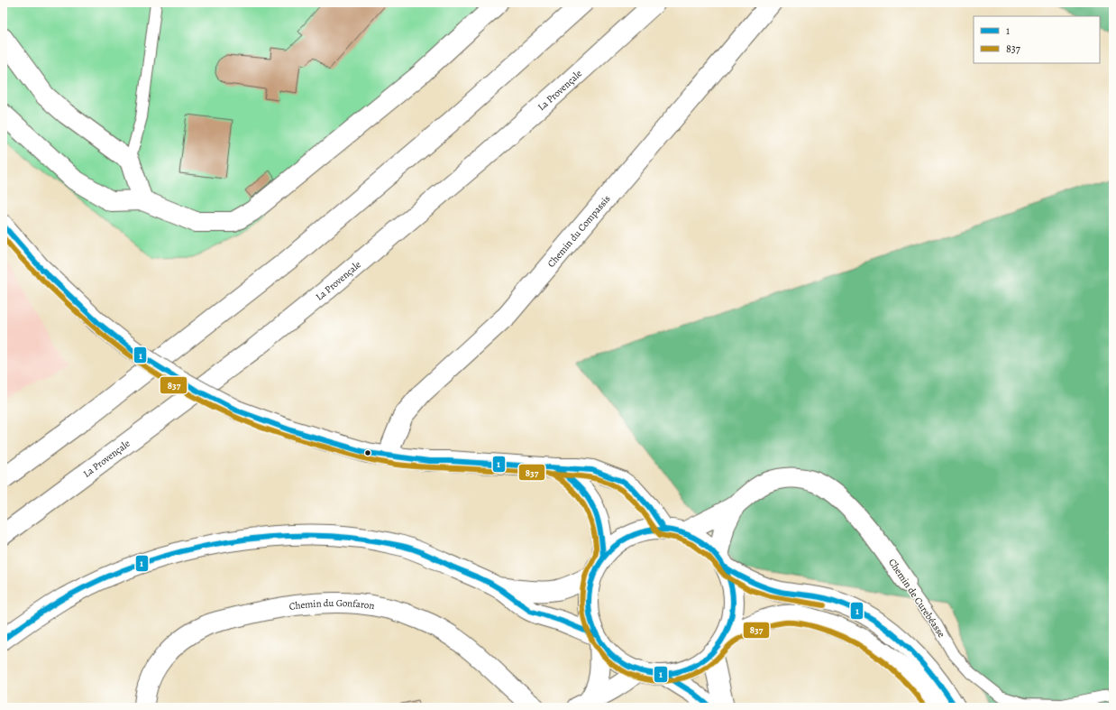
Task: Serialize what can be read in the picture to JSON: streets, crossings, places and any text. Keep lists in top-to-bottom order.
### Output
{
  "streets": {
    "main road": [
      "La Provençale",
      "Chemin du Compassis",
      "Chemin de Curebéasse",
      "Chemin du Gonfaron"
    ]
  },
  "lines": ["transit line 1", "transit line 837"],
  "legend": ["1", "837"]
}
